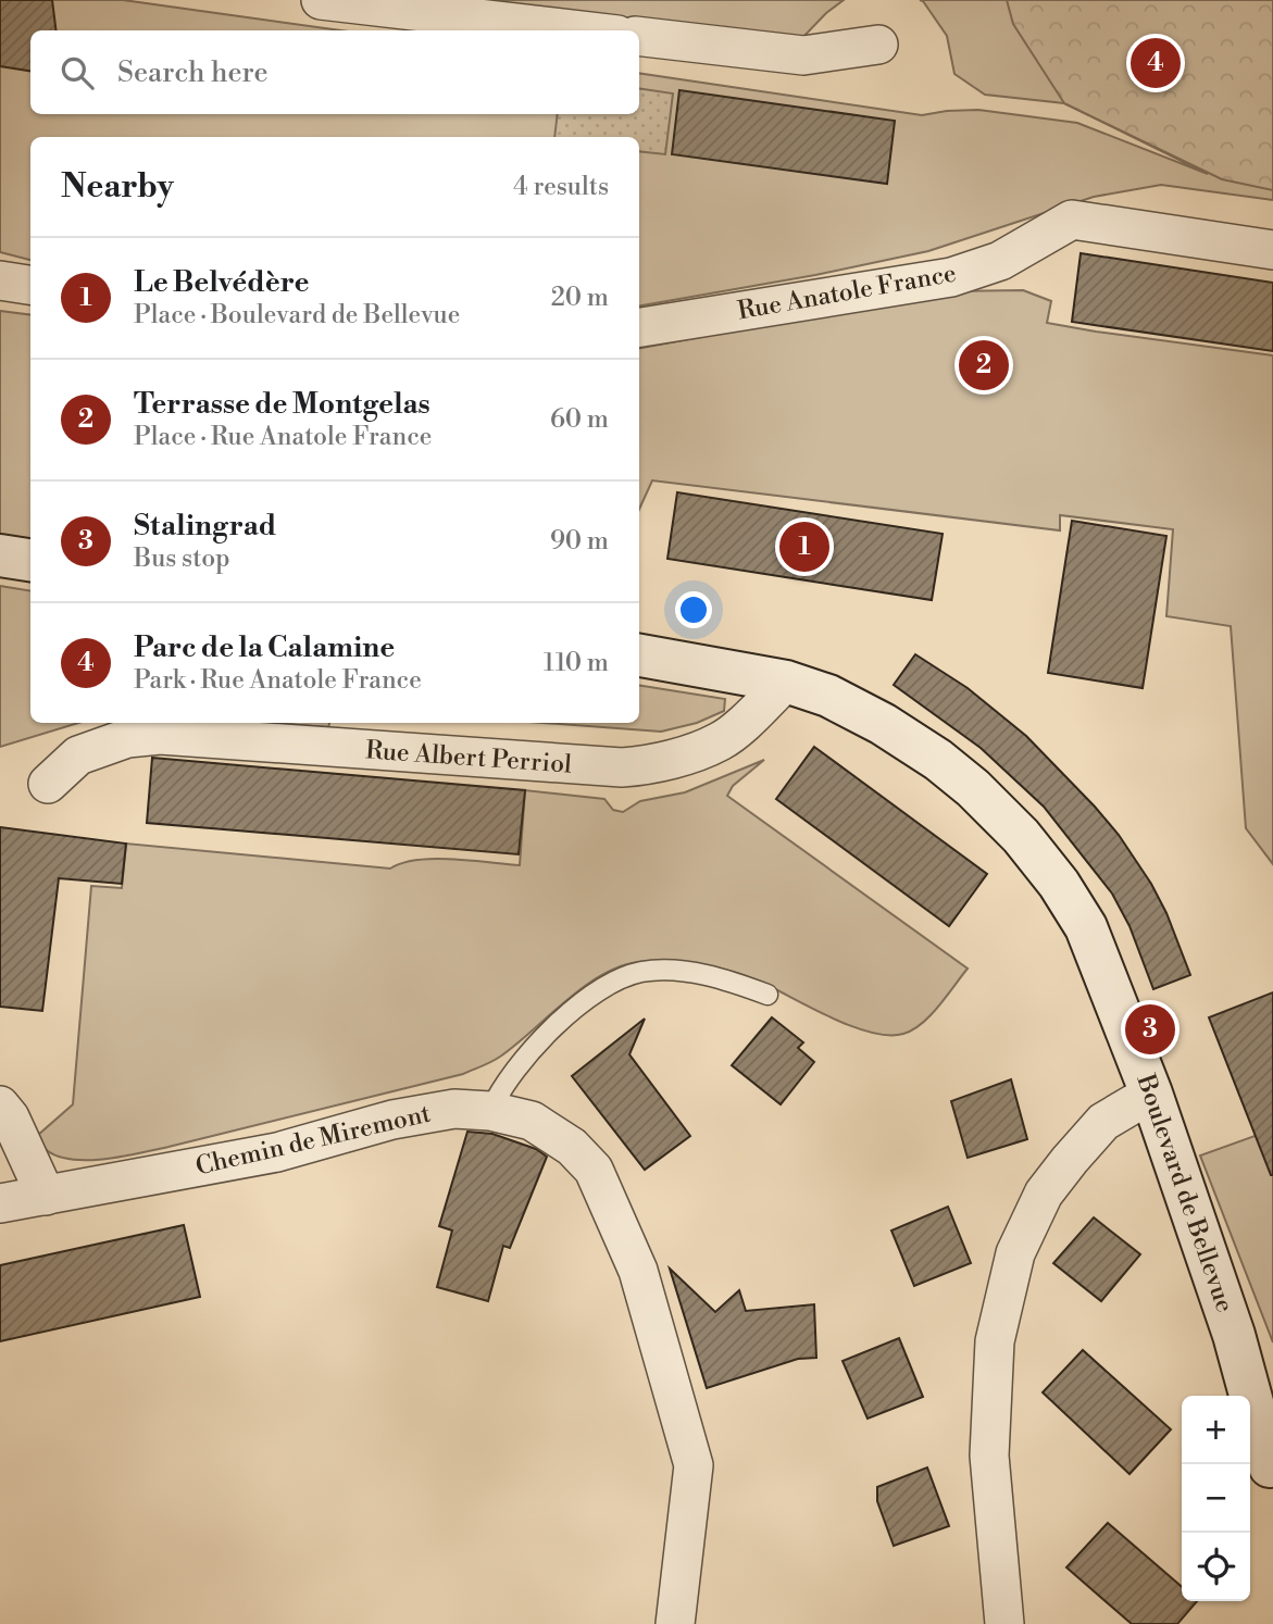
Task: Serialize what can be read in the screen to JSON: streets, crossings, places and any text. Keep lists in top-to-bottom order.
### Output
{
  "streets": {
    "main road": ["Boulevard de Bellevue"],
    "street": ["Rue Anatole France", "Rue Albert Perriol", "Chemin de Miremont"]
  },
  "crossings": [
    ["Rue Albert Perriol", "Boulevard de Bellevue"]
  ],
  "page": {
    "search": "Search here",
    "pins": [
      "4",
      "2",
      "1",
      "3"
    ],
    "heading": ["Nearby", "4 results"],
    "list": [
      {
        "mark": "1",
        "name": "Le Belvédère",
        "note": "Place · Boulevard de Bellevue",
        "value": "20 m"
      },
      {
        "mark": "2",
        "name": "Terrasse de Montgelas",
        "note": "Place · Rue Anatole France",
        "value": "60 m"
      },
      {
        "mark": "3",
        "name": "Stalingrad",
        "note": "Bus stop",
        "value": "90 m"
      },
      {
        "mark": "4",
        "name": "Parc de la Calamine",
        "note": "Park · Rue Anatole France",
        "value": "110 m"
      }
    ],
    "map_buttons": ["+", "−"]
  }
}
